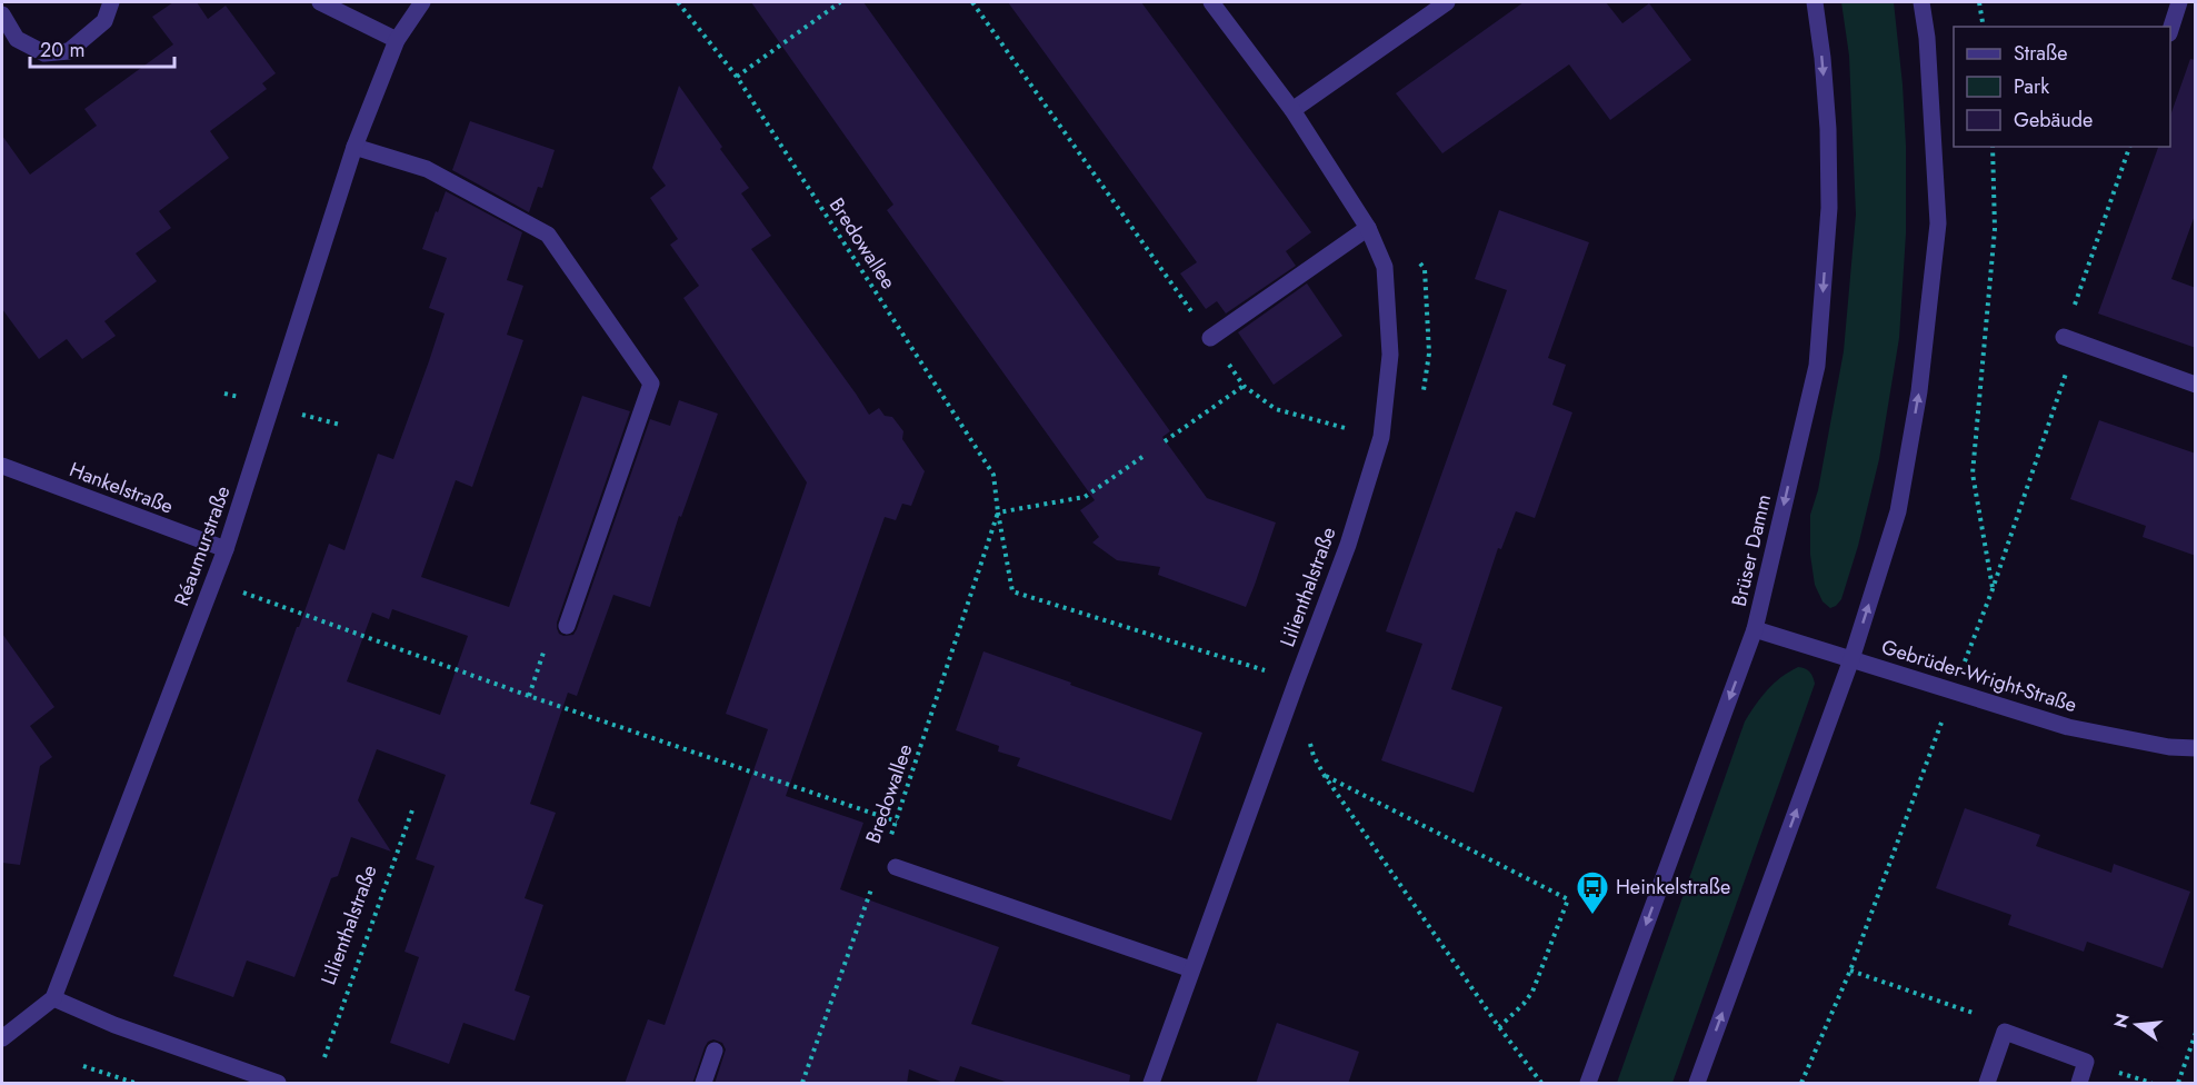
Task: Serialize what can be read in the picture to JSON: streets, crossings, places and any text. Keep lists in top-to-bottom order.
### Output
{
  "streets": {
    "street": [
      "Hankelstraße",
      "Réaumurstraße",
      "Brüser Damm",
      "Lilienthalstraße",
      "Gebrüder-Wright-Straße"
    ],
    "path": ["Bredowallee"]
  },
  "crossings": [
    ["Bredowallee", "Lilienthalstraße"],
    ["Hankelstraße", "Réaumurstraße"],
    ["Brüser Damm", "Gebrüder-Wright-Straße"]
  ],
  "places": {
    "bus stop": ["Heinkelstraße"]
  },
  "legend": ["Straße", "Park", "Gebäude"],
  "scale_bar": "20 m",
  "north": "left"
}
